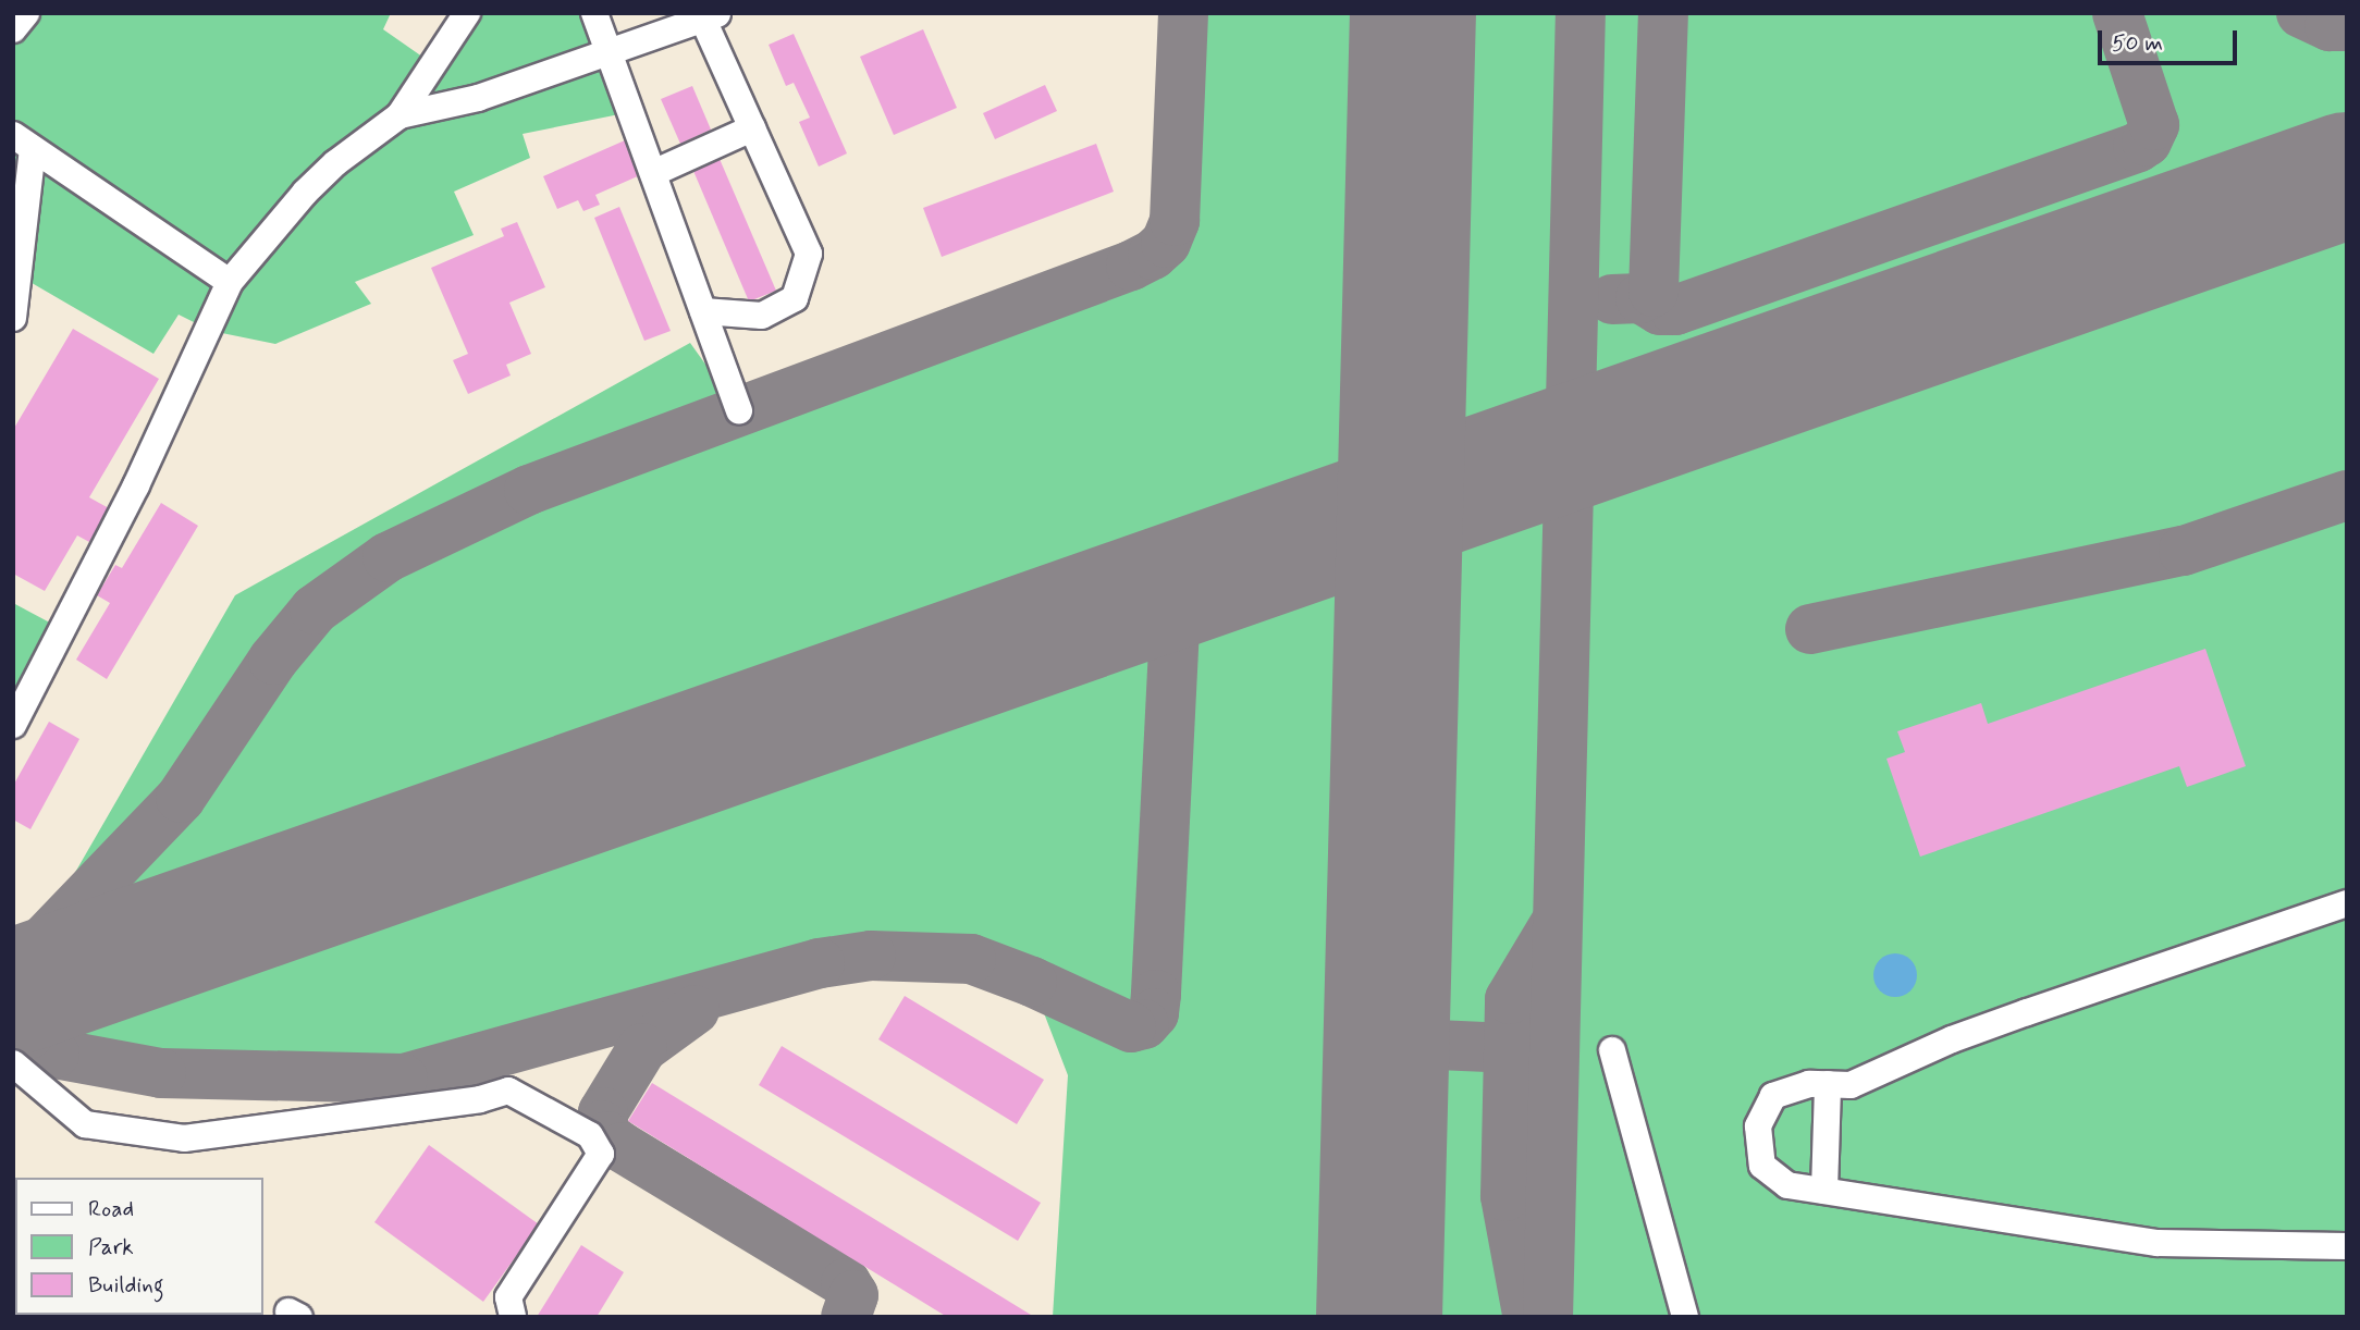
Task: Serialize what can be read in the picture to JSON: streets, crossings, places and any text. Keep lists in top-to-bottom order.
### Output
{
  "legend": ["Road", "Park", "Building"],
  "scale_bar": "50 m"
}
